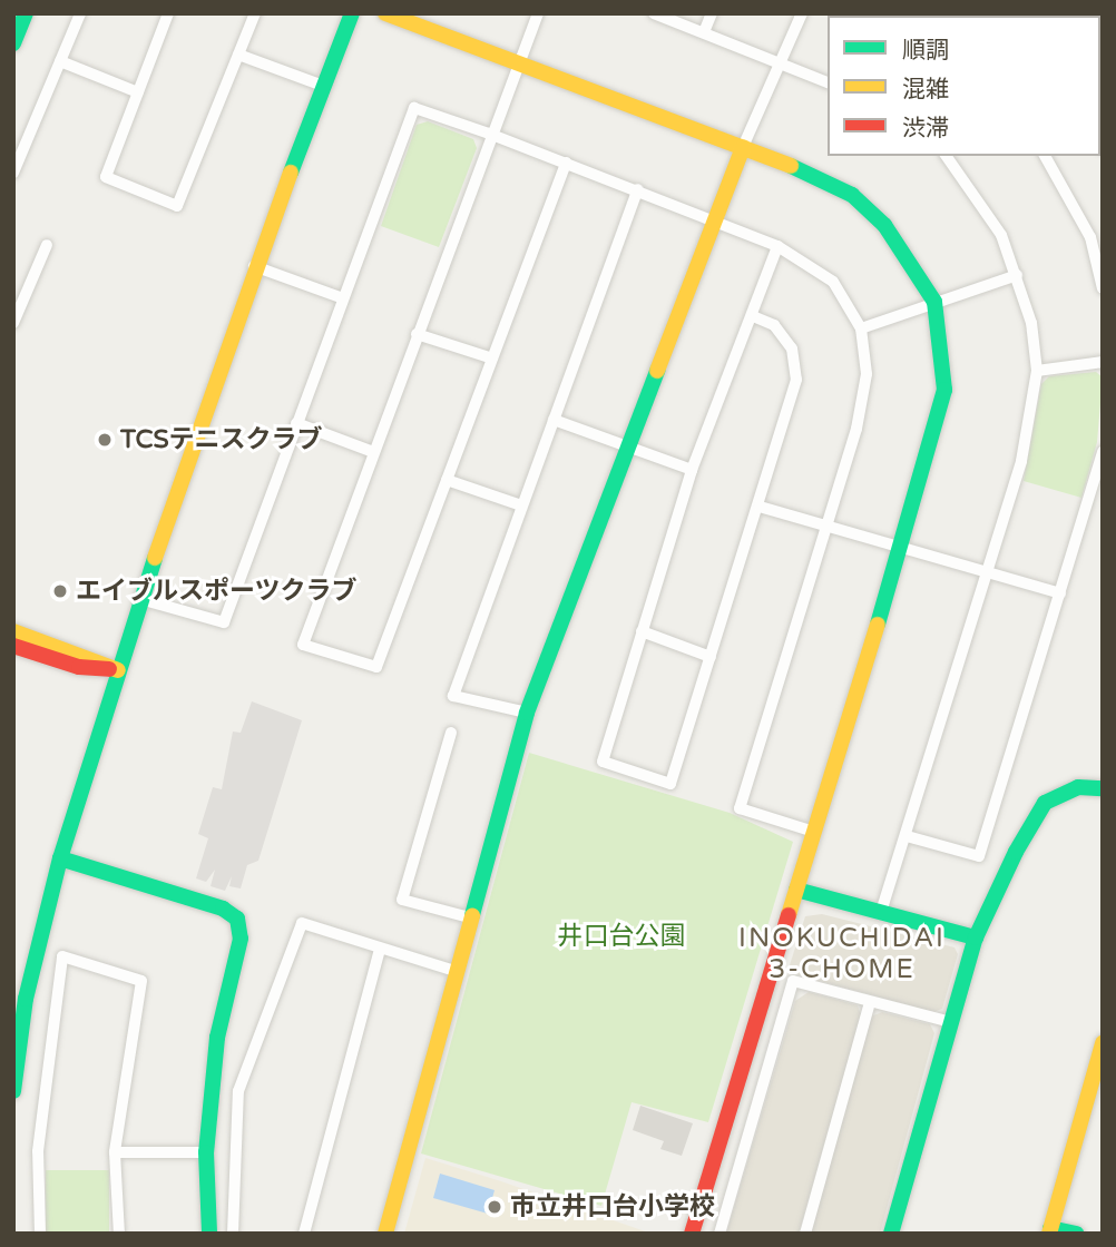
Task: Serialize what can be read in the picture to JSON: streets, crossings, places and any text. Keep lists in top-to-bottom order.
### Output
{
  "districts": ["INOKUCHIDAI 3-CHOME"],
  "parks": ["井口台公園"],
  "places": ["TCSテニスクラブ", "エイブルスポーツクラブ", "市立井口台小学校"],
  "legend": ["順調", "混雑", "渋滞"]
}
